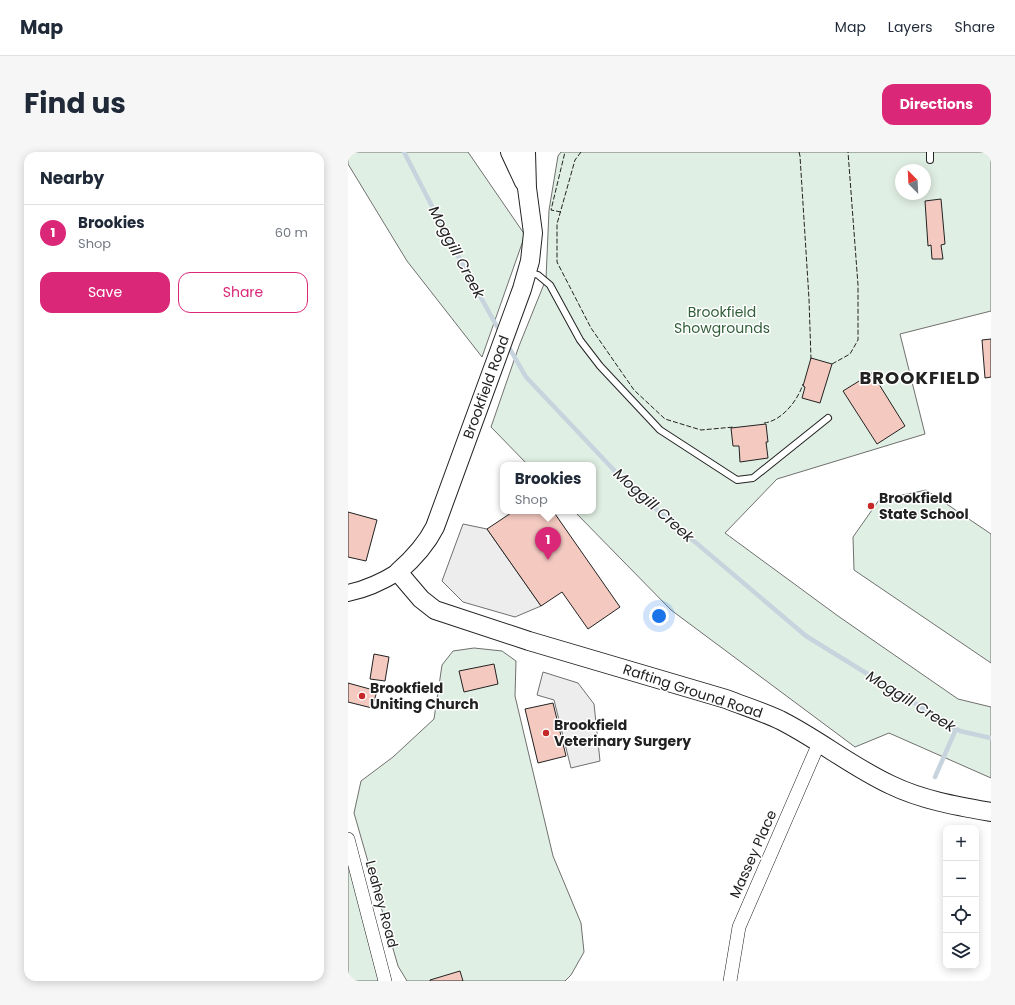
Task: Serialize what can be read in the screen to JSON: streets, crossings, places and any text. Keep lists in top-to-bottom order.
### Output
{
  "streets": {
    "main road": ["Brookfield Road", "Rafting Ground Road"],
    "street": ["Massey Place", "Leahey Road"]
  },
  "crossings": [
    ["Brookfield Road", "Rafting Ground Road"],
    ["Rafting Ground Road", "Massey Place"]
  ],
  "districts": ["BROOKFIELD"],
  "water": ["Moggill Creek"],
  "parks": ["Brookfield Showgrounds"],
  "places": ["Brookfield State School", "Brookfield Uniting Church", "Brookfield Veterinary Surgery"],
  "north": "top left",
  "page": {
    "header": "Map",
    "nav": ["Map", "Layers", "Share"],
    "title": "Find us",
    "buttons": [
      "Directions",
      ["Save", "Share"]
    ],
    "heading": "Nearby",
    "list": [
      {
        "mark": "1",
        "name": "Brookies",
        "note": "Shop",
        "value": "60 m"
      }
    ],
    "popup": ["Brookies", "Shop"],
    "pins": "1",
    "map_buttons": ["+", "−"]
  }
}
